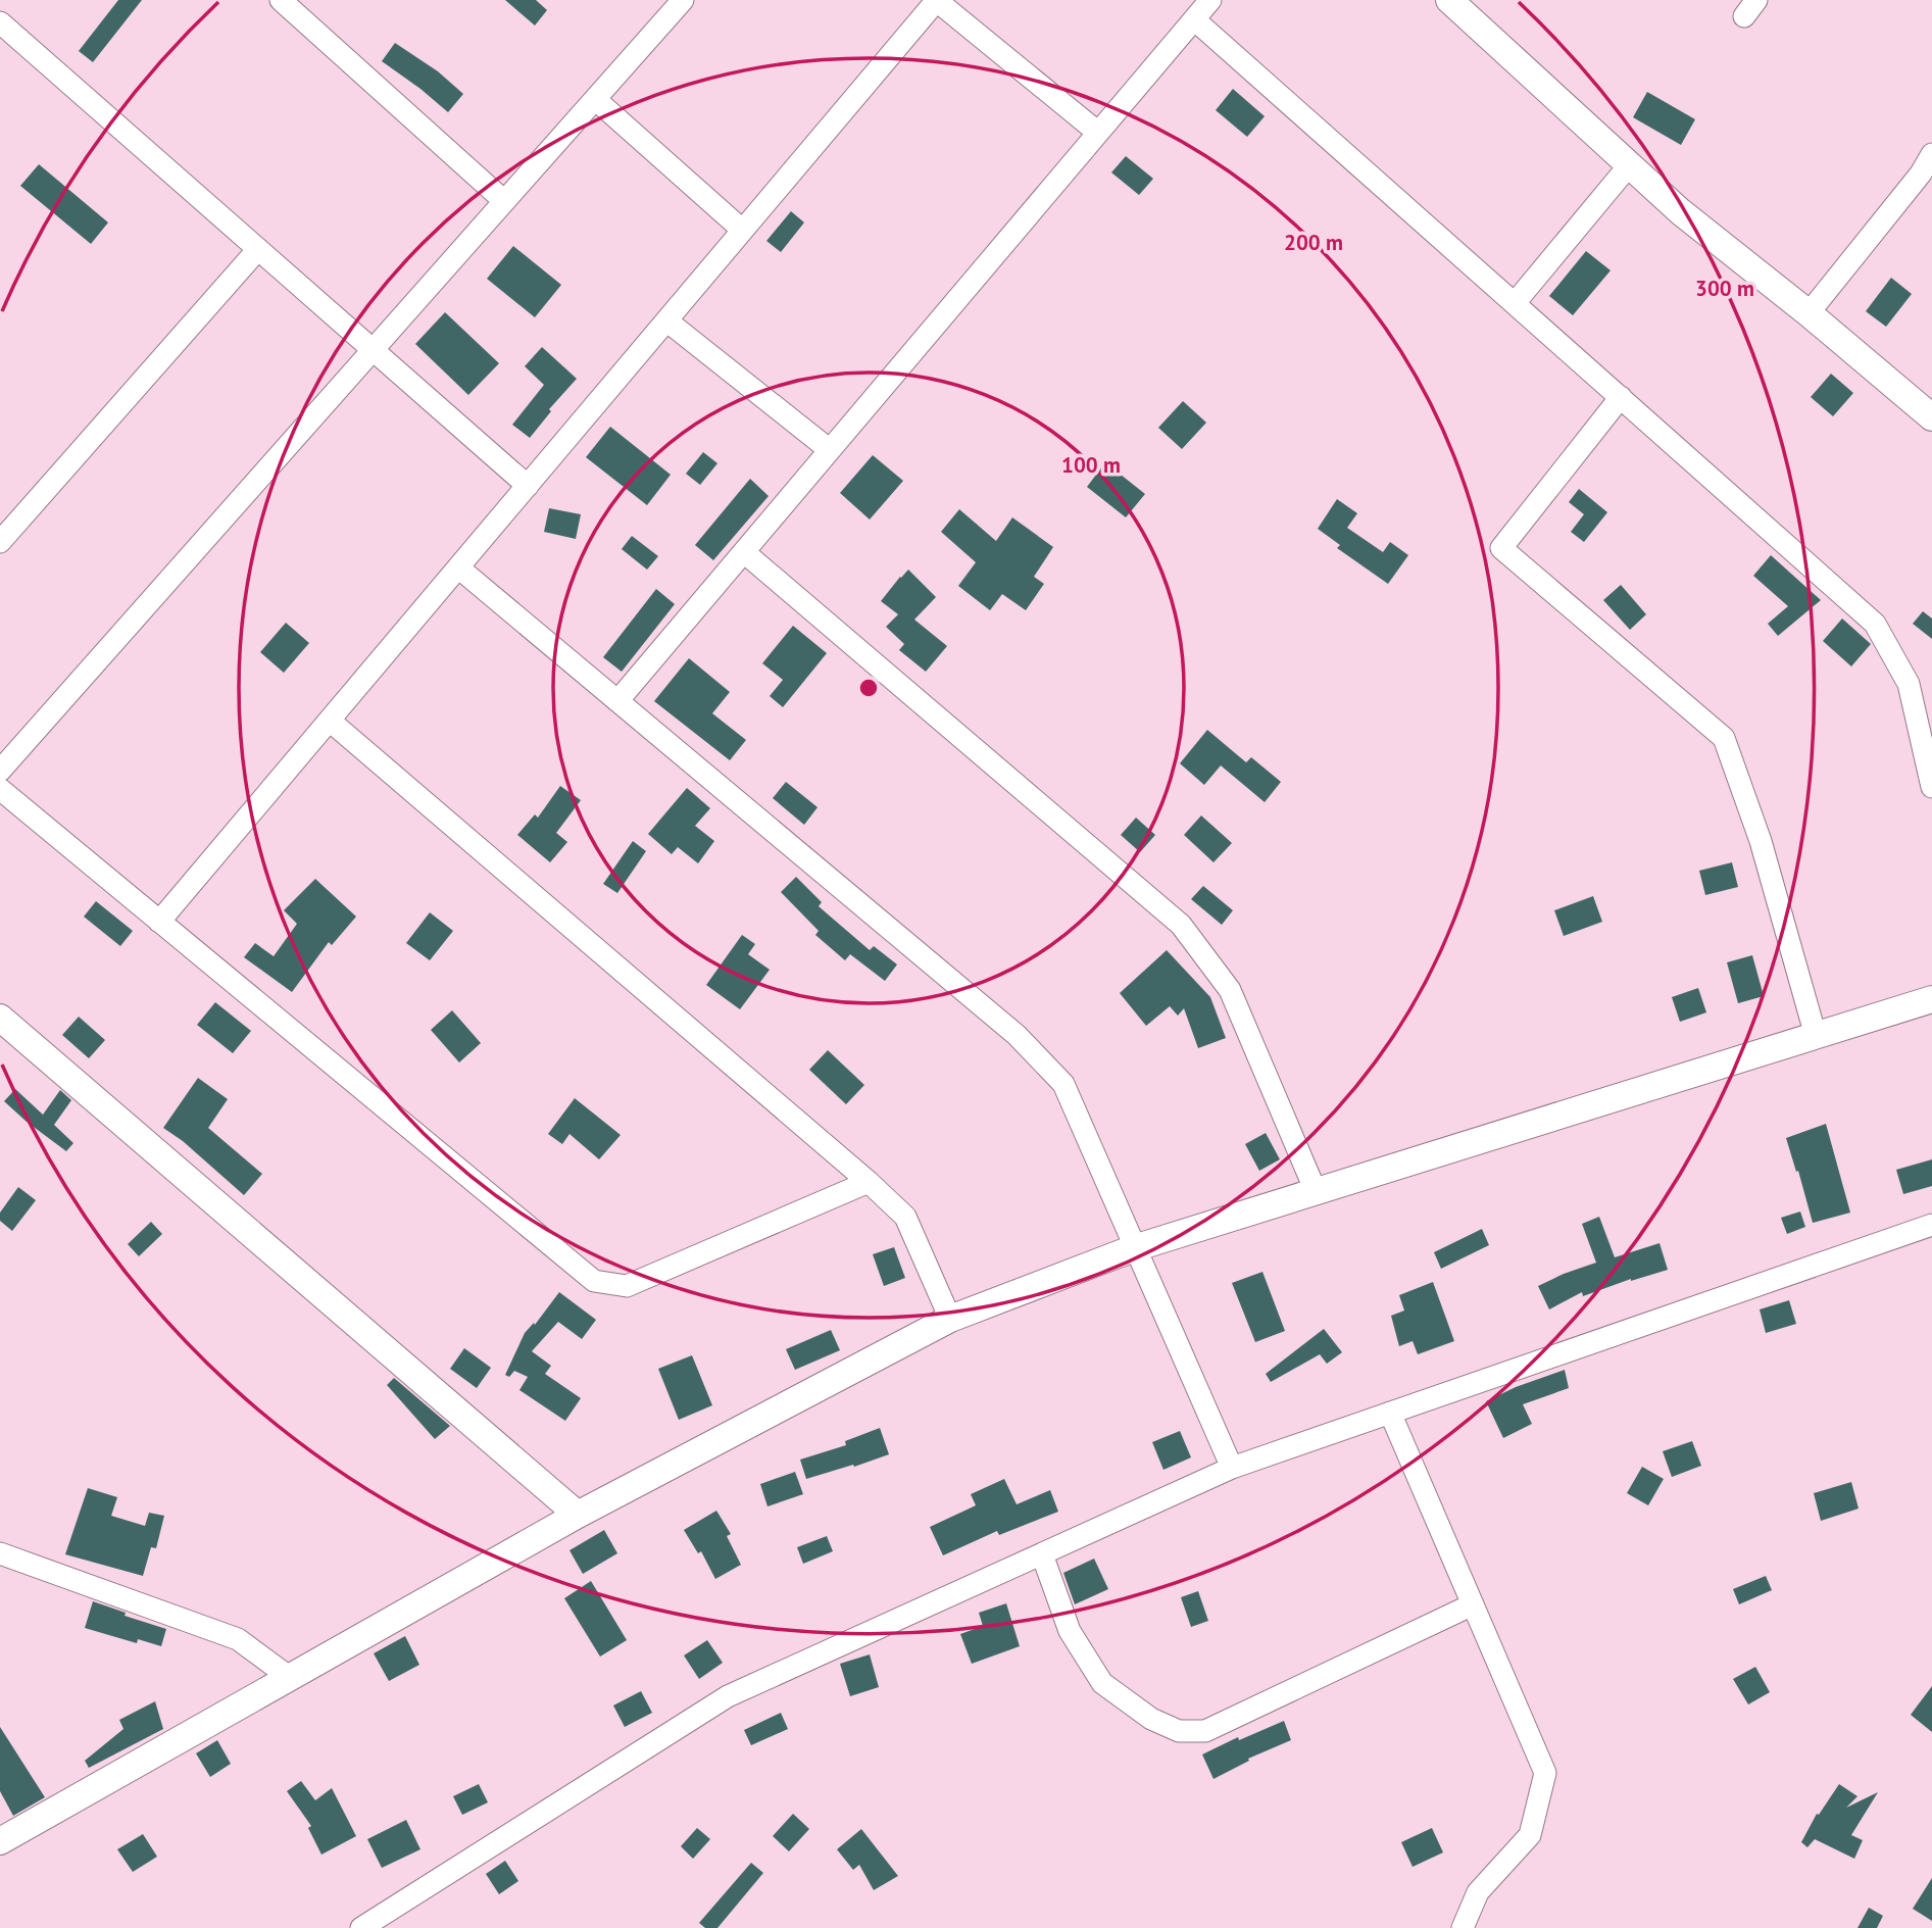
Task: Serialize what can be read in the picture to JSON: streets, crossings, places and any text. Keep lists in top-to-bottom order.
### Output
{
  "rings": ["200 m", "300 m", "100 m"]
}
